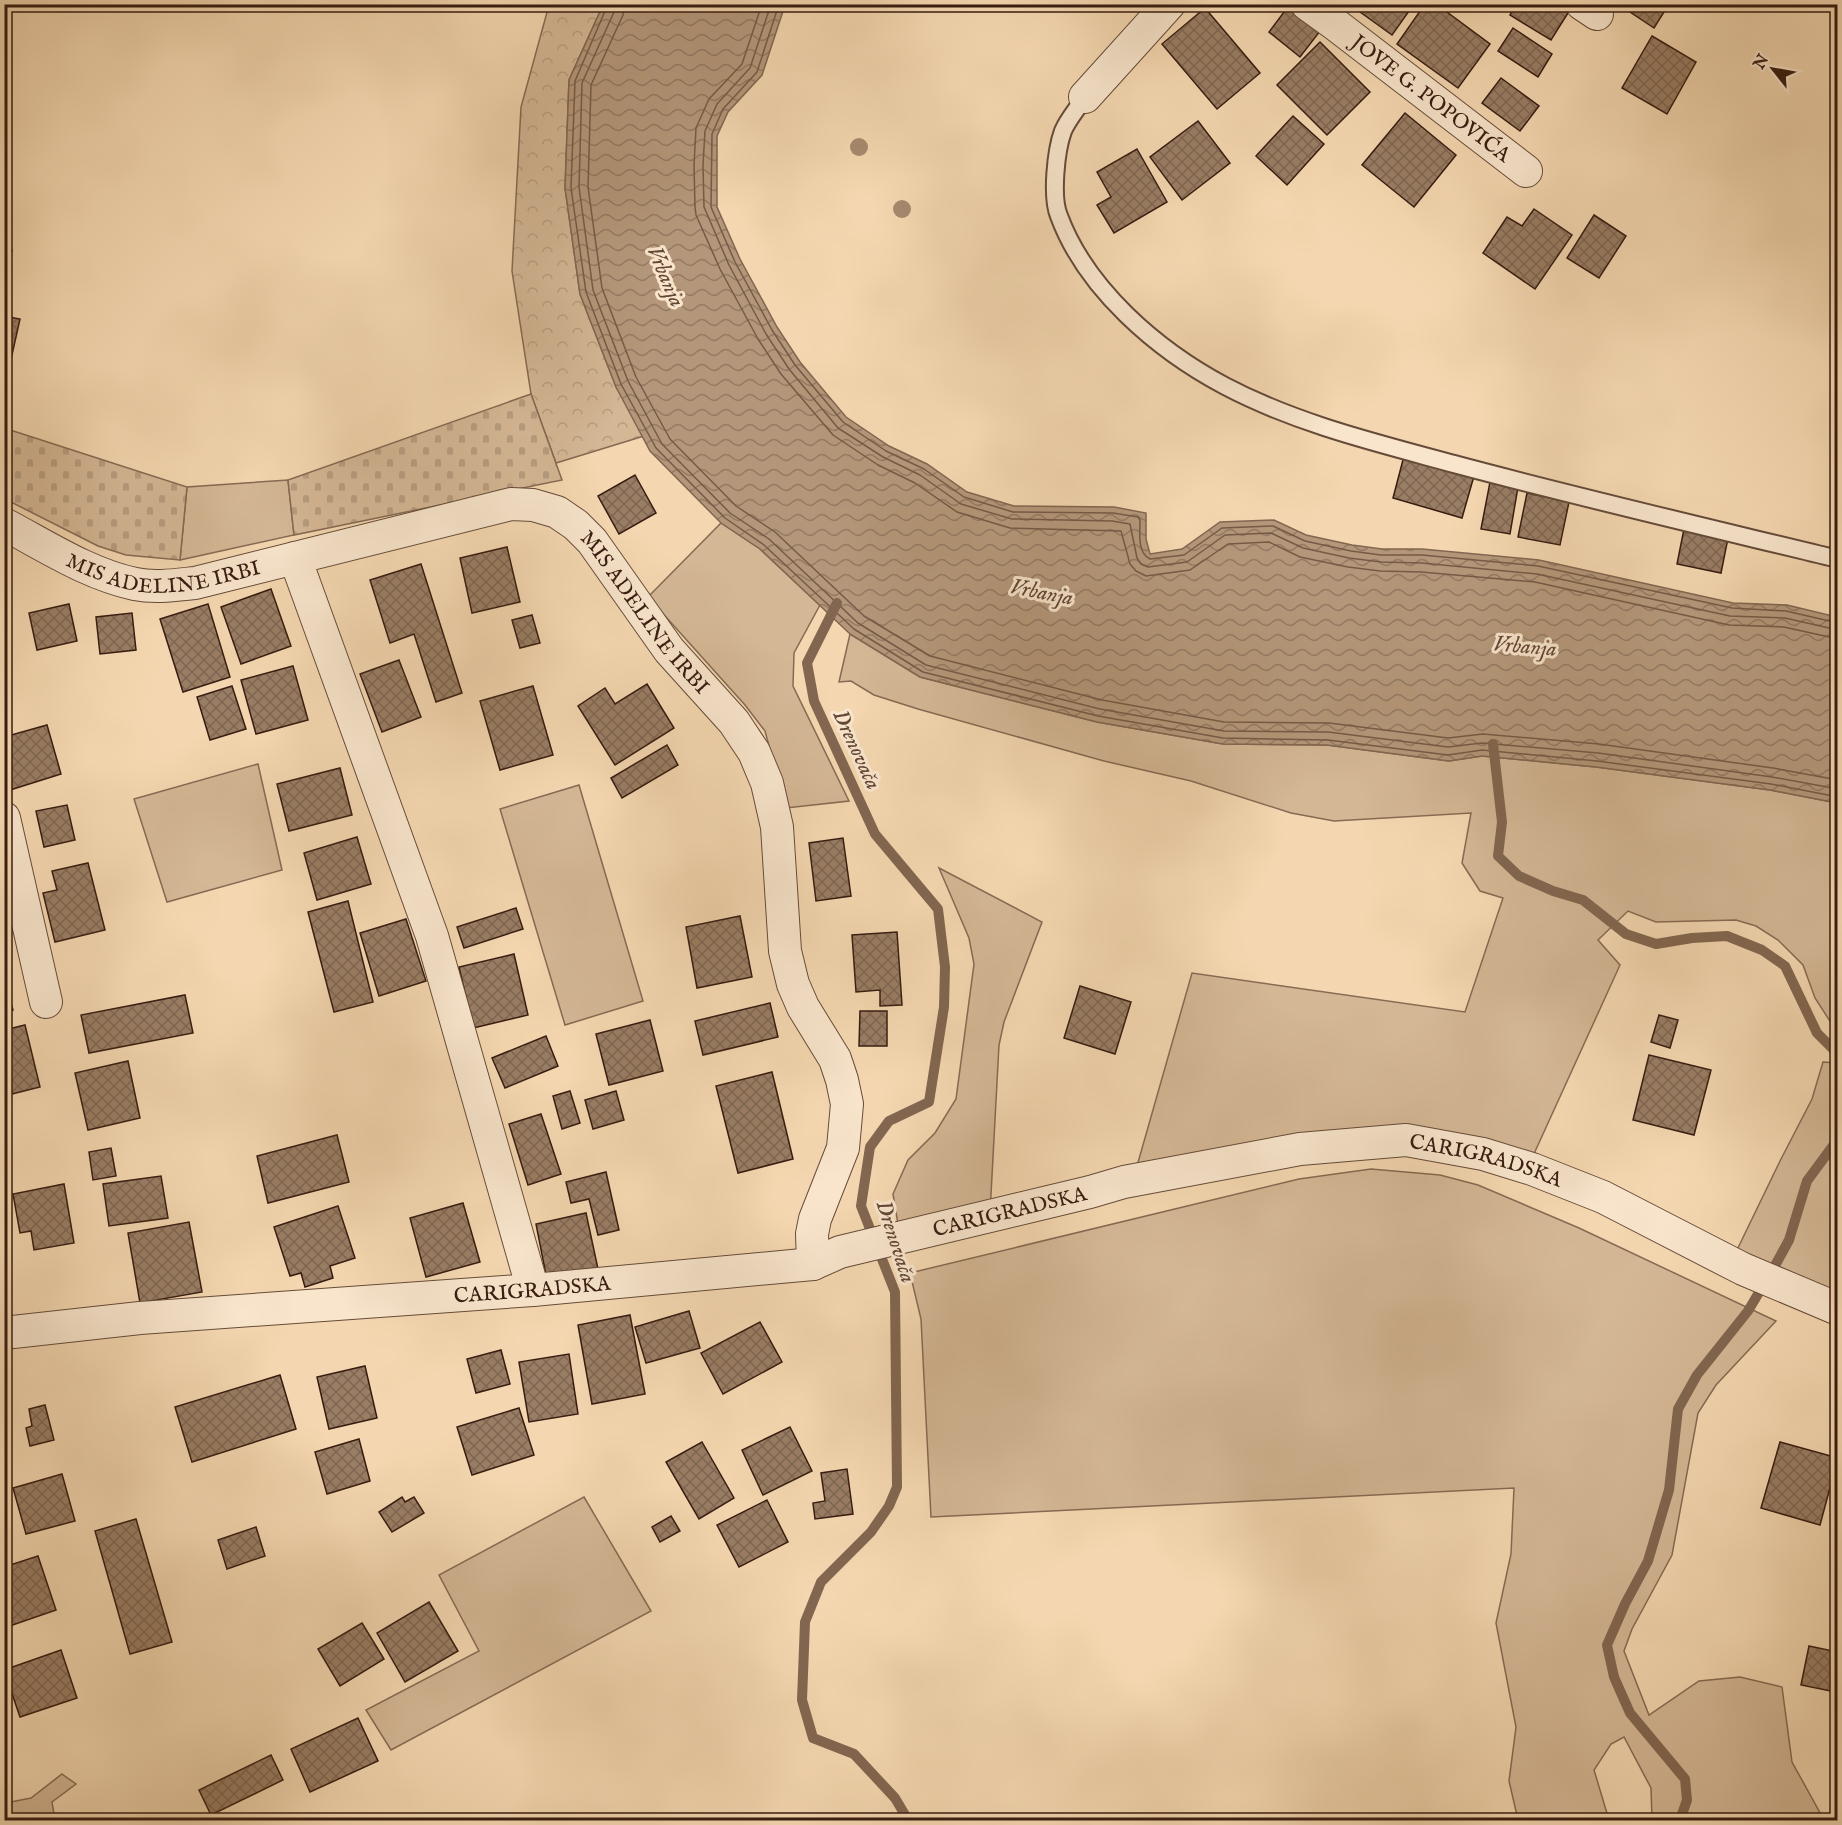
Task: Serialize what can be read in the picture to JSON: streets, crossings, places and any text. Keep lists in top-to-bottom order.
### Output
{
  "streets": {
    "street": ["JOVE G. POPOVIĆA", "MIS ADELINE IRBI", "CARIGRADSKA"]
  },
  "crossings": [
    ["MIS ADELINE IRBI", "CARIGRADSKA"]
  ],
  "water": ["Vrbanja", "Drenovača"],
  "north": "top left"
}
